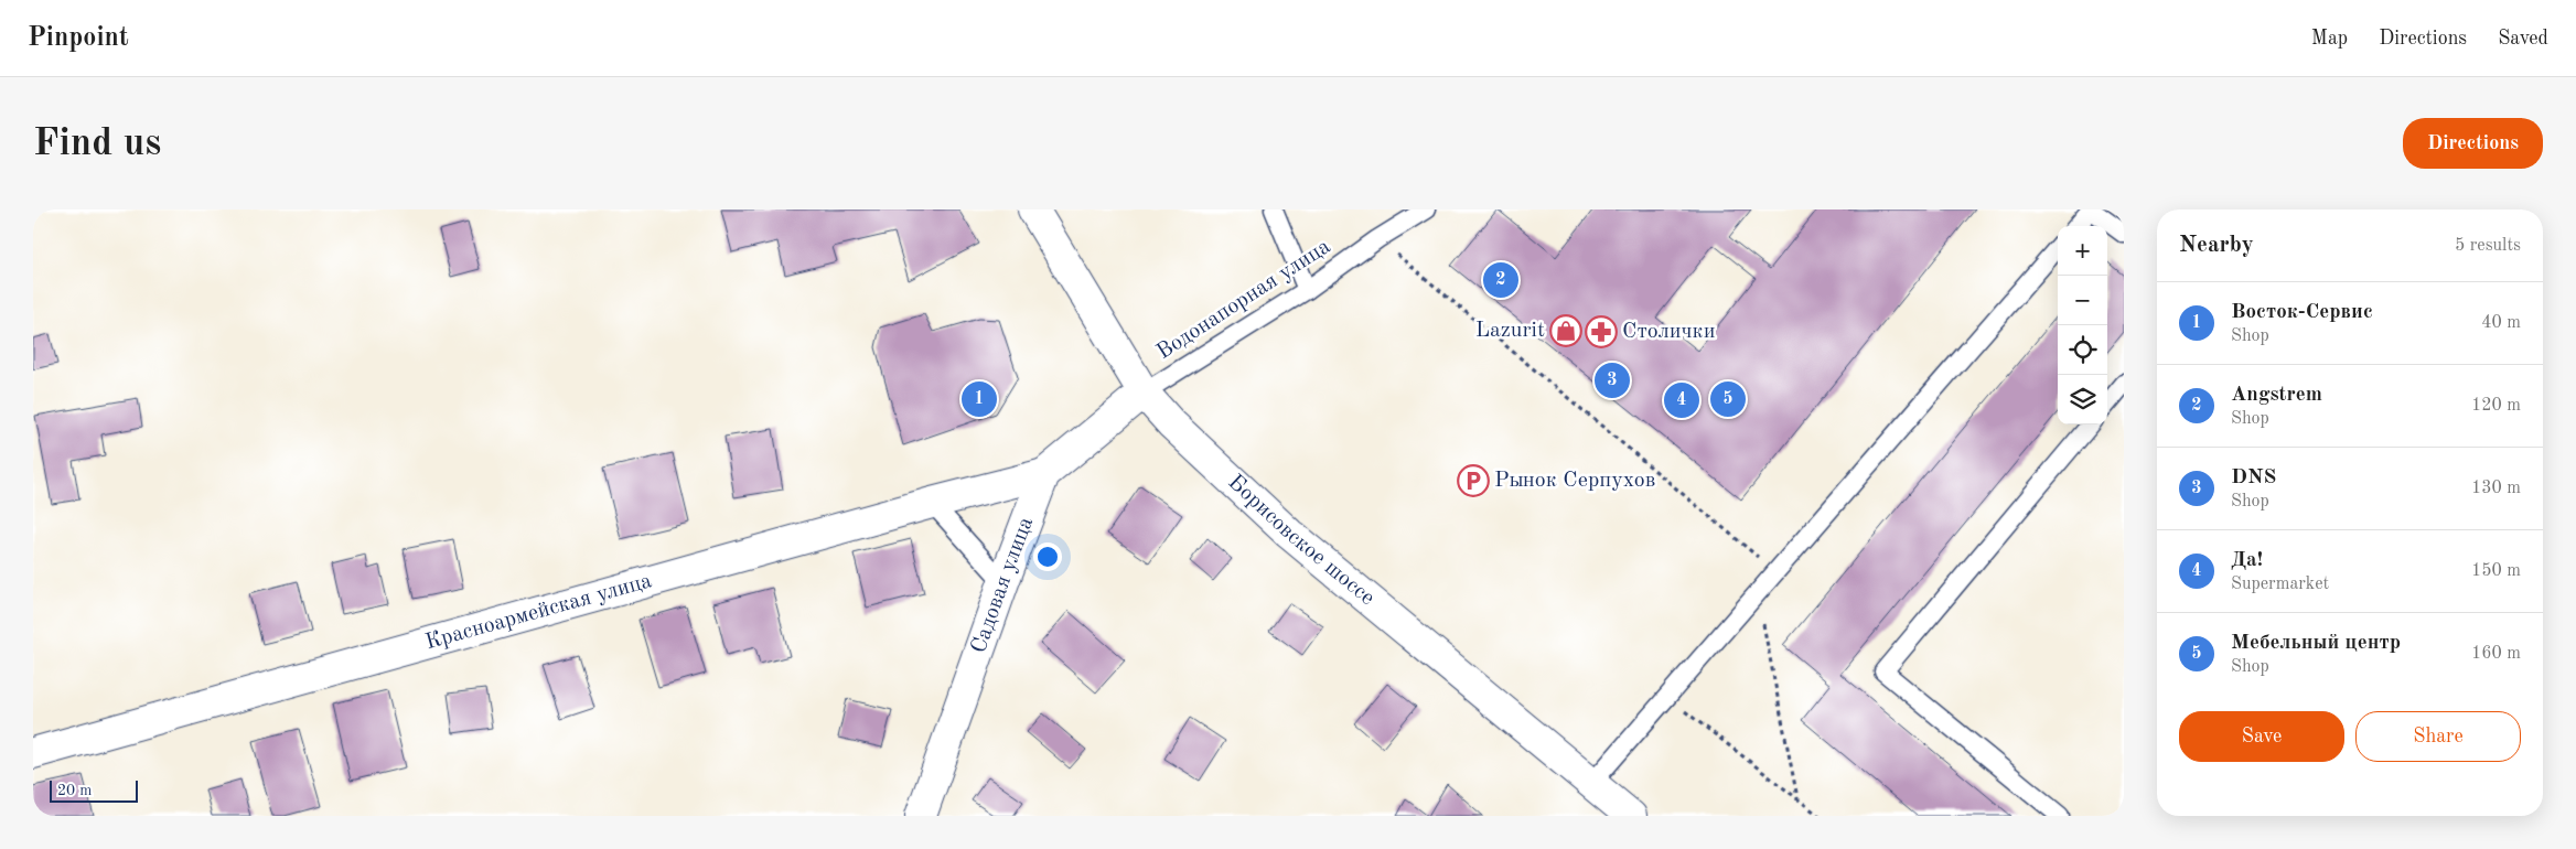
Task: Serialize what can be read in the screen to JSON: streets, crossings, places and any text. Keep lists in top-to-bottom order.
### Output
{
  "streets": {
    "street": ["Борисовское шоссе", "Садовая улица", "Красноармейская улица"],
    "lane": ["Водонапорная улица"]
  },
  "crossings": [
    ["Водонапорная улица", "Борисовское шоссе"],
    ["Водонапорная улица", "Садовая улица"],
    ["Борисовское шоссе", "Садовая улица"],
    ["Садовая улица", "Красноармейская улица"]
  ],
  "places": {
    "shop": ["Lazurit"],
    "pharmacy": ["Столички"],
    "parking": ["Рынок Серпухов"]
  },
  "scale_bar": "20 m",
  "page": {
    "header": "Pinpoint",
    "nav": ["Map", "Directions", "Saved"],
    "buttons": [
      "Directions",
      ["Save", "Share"]
    ],
    "title": "Find us",
    "heading": ["Nearby", "5 results"],
    "map_buttons": ["+", "−"],
    "pins": [
      "2",
      "3",
      "1",
      "5",
      "4"
    ],
    "list": [
      {
        "mark": "1",
        "name": "Восток-Сервис",
        "note": "Shop",
        "value": "40 m"
      },
      {
        "mark": "2",
        "name": "Angstrem",
        "note": "Shop",
        "value": "120 m"
      },
      {
        "mark": "3",
        "name": "DNS",
        "note": "Shop",
        "value": "130 m"
      },
      {
        "mark": "4",
        "name": "Да!",
        "note": "Supermarket",
        "value": "150 m"
      },
      {
        "mark": "5",
        "name": "Мебельный центр",
        "note": "Shop",
        "value": "160 m"
      }
    ],
    "scale": "20 m"
  }
}
